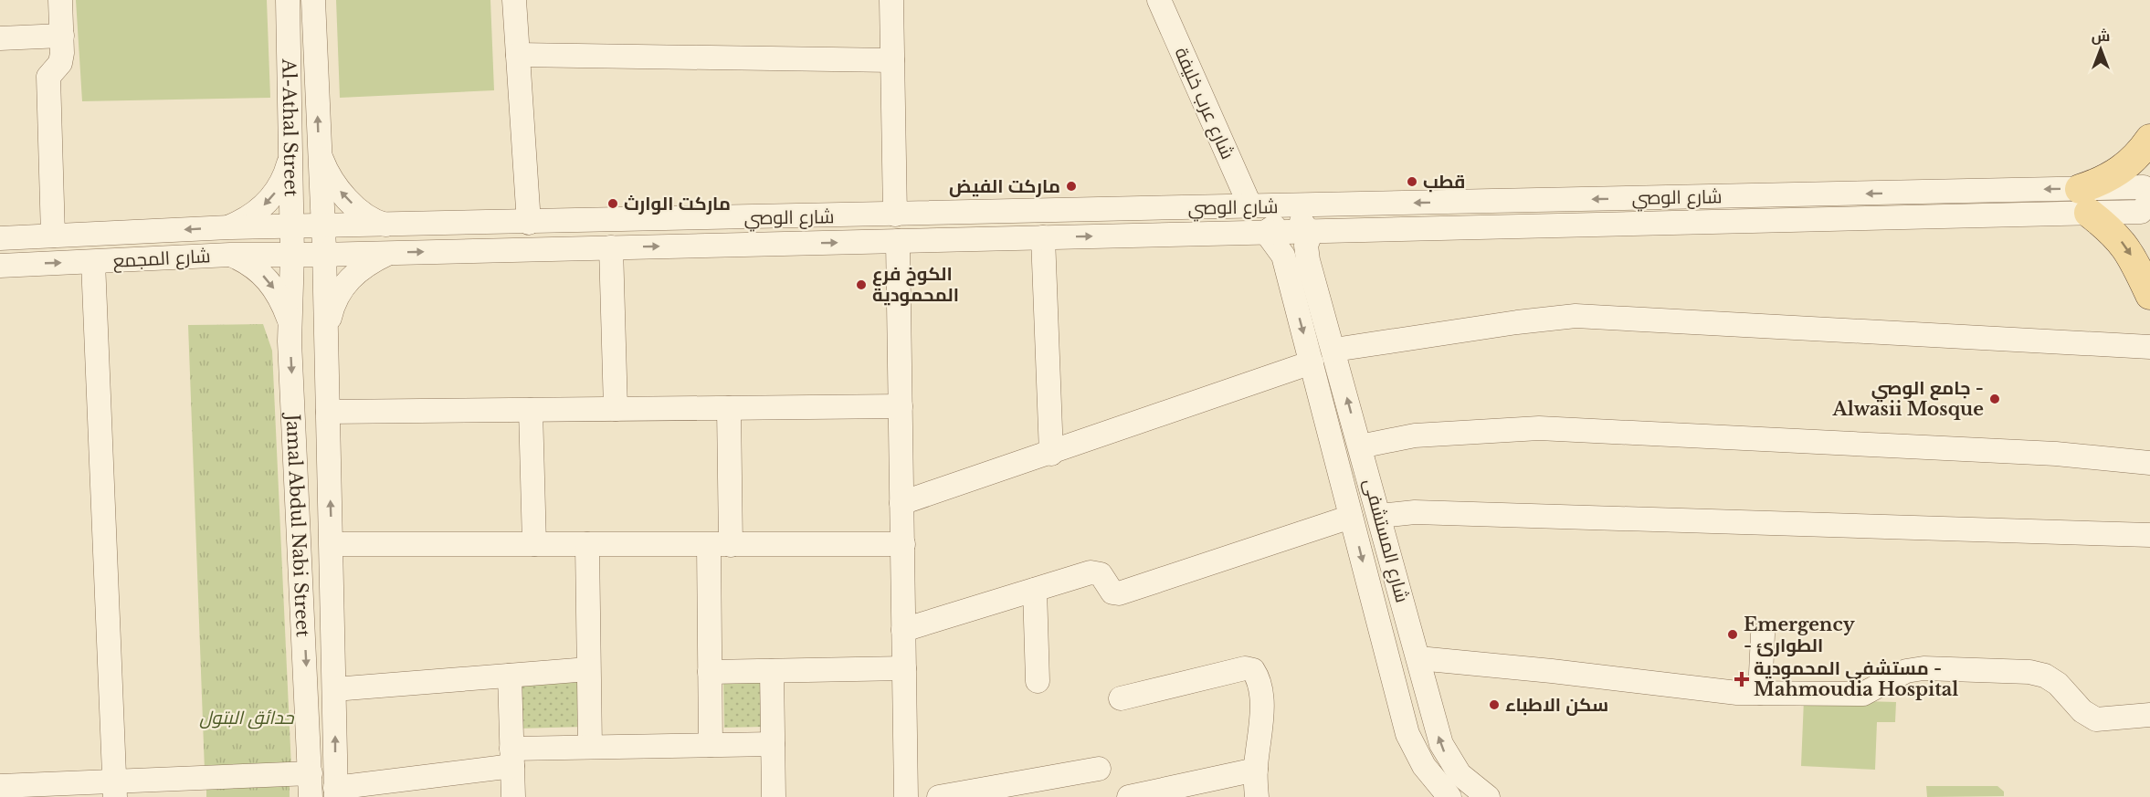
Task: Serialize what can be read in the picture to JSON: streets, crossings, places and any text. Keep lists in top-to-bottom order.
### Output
{
  "streets": {
    "street": [
      "شارع عرب خليفة",
      "Al-Athal Street",
      "شارع الوصي",
      "شارع المجمع",
      "Jamal Abdul Nabi Street",
      "شارع المستشفى"
    ]
  },
  "crossings": [
    ["شارع عرب خليفة", "شارع الوصي"],
    ["شارع عرب خليفة", "شارع المستشفى"],
    ["Al-Athal Street", "شارع الوصي"],
    ["Al-Athal Street", "شارع المجمع"],
    ["Al-Athal Street", "Jamal Abdul Nabi Street"],
    ["شارع الوصي", "شارع المجمع"],
    ["شارع الوصي", "Jamal Abdul Nabi Street"],
    ["شارع المجمع", "Jamal Abdul Nabi Street"]
  ],
  "parks": ["حدائق البتول"],
  "places": {
    "other": [
      "قطب",
      "ماركت الفيض",
      "ماركت الوارث",
      "الكوخ فرع المحمودية",
      "جامع الوصي - Alwasii Mosque",
      "Emergency - الطوارئ",
      "سكن الاطباء"
    ],
    "health": ["مستشفى المحمودية - Mahmoudia Hospital"]
  },
  "north": "top"
}
